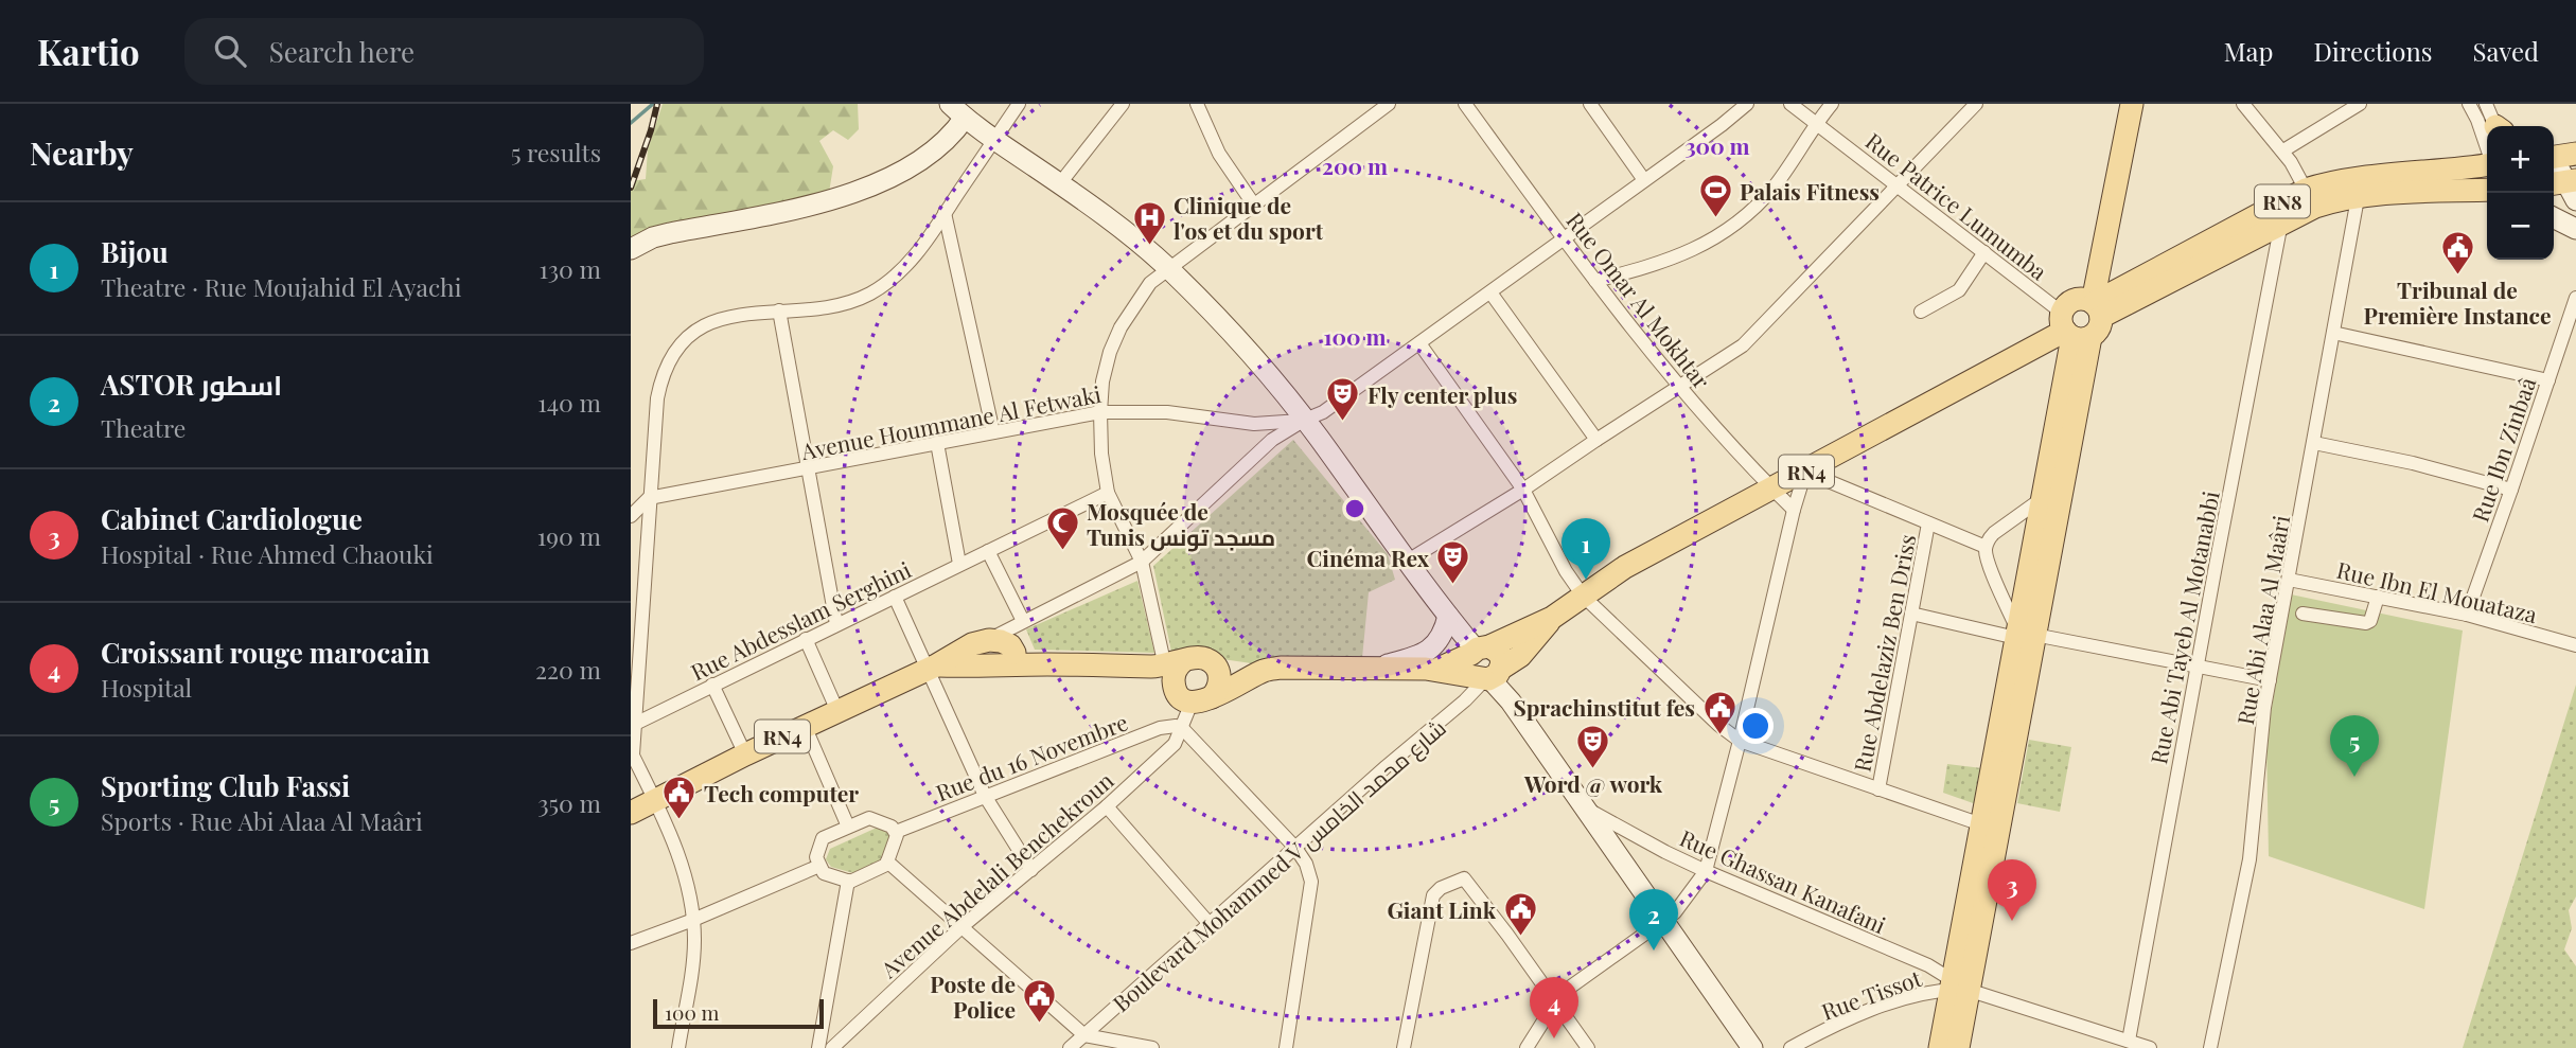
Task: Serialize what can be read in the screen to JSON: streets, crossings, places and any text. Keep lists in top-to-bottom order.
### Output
{
  "streets": {
    "main road": ["RN8", "RN4", "Boulevard Mohammed V شارع محمد الخامس"],
    "street": [
      "Rue Patrice Lumumba",
      "Rue Omar Al Mokhtar",
      "Avenue Hoummane Al Fetwaki",
      "Rue Ibn Zinbaâ",
      "Rue Ibn El Mouataza",
      "Rue Abdesslam Serghini",
      "Rue Abi Alaa Al Maâri",
      "Rue Abi Tayeb Al Motanabbi",
      "Rue Abdelaziz Ben Driss",
      "Rue du 16 Novembre",
      "Avenue Abdelali Benchekroun",
      "Rue Ghassan Kanafani",
      "Rue Tissot"
    ]
  },
  "crossings": [
    ["RN8", "Rue Patrice Lumumba"],
    ["RN8", "Rue Abi Alaa Al Maâri"],
    ["RN8", "Rue Abi Tayeb Al Motanabbi"],
    ["RN8", "Boulevard Mohammed V شارع محمد الخامس"],
    ["Rue Patrice Lumumba", "Boulevard Mohammed V شارع محمد الخامس"],
    ["Rue Omar Al Mokhtar", "Boulevard Mohammed V شارع محمد الخامس"],
    ["Rue Ibn Zinbaâ", "Rue Ibn El Mouataza"],
    ["RN4", "Boulevard Mohammed V شارع محمد الخامس"],
    ["RN4", "Avenue Abdelali Benchekroun"],
    ["Rue Ibn El Mouataza", "Rue Abi Alaa Al Maâri"],
    ["Rue Abi Tayeb Al Motanabbi", "Rue Ghassan Kanafani"],
    ["Rue du 16 Novembre", "Avenue Abdelali Benchekroun"],
    ["Rue Ghassan Kanafani", "Rue Tissot"]
  ],
  "places": {
    "sports": ["Palais Fitness"],
    "hospital": ["Clinique de l'os et du sport"],
    "public building": [
      "Tribunal de Première Instance",
      "Sprachinstitut fes",
      "Tech computer",
      "Giant Link",
      "Poste de Police"
    ],
    "theatre": ["Fly center plus", "Cinéma Rex", "Word @ work"],
    "mosque": ["Mosquée de Tunis مسجد تونس"]
  },
  "scale_bar": "100 m",
  "page": {
    "header": "Kartio",
    "search": "Search here",
    "nav": ["Map", "Directions", "Saved"],
    "heading": ["Nearby", "5 results"],
    "map_buttons": ["+", "−"],
    "list": [
      {
        "mark": "1",
        "name": "Bijou",
        "note": "Theatre · Rue Moujahid El Ayachi",
        "value": "130 m"
      },
      {
        "mark": "2",
        "name": "ASTOR اسطور",
        "note": "Theatre",
        "value": "140 m"
      },
      {
        "mark": "3",
        "name": "Cabinet Cardiologue",
        "note": "Hospital · Rue Ahmed Chaouki",
        "value": "190 m"
      },
      {
        "mark": "4",
        "name": "Croissant rouge marocain",
        "note": "Hospital",
        "value": "220 m"
      },
      {
        "mark": "5",
        "name": "Sporting Club Fassi",
        "note": "Sports · Rue Abi Alaa Al Maâri",
        "value": "350 m"
      }
    ],
    "pins": [
      "1",
      "5",
      "3",
      "2",
      "4"
    ],
    "scale": "100 m"
  },
  "rings": ["300 m", "200 m", "100 m"]
}
